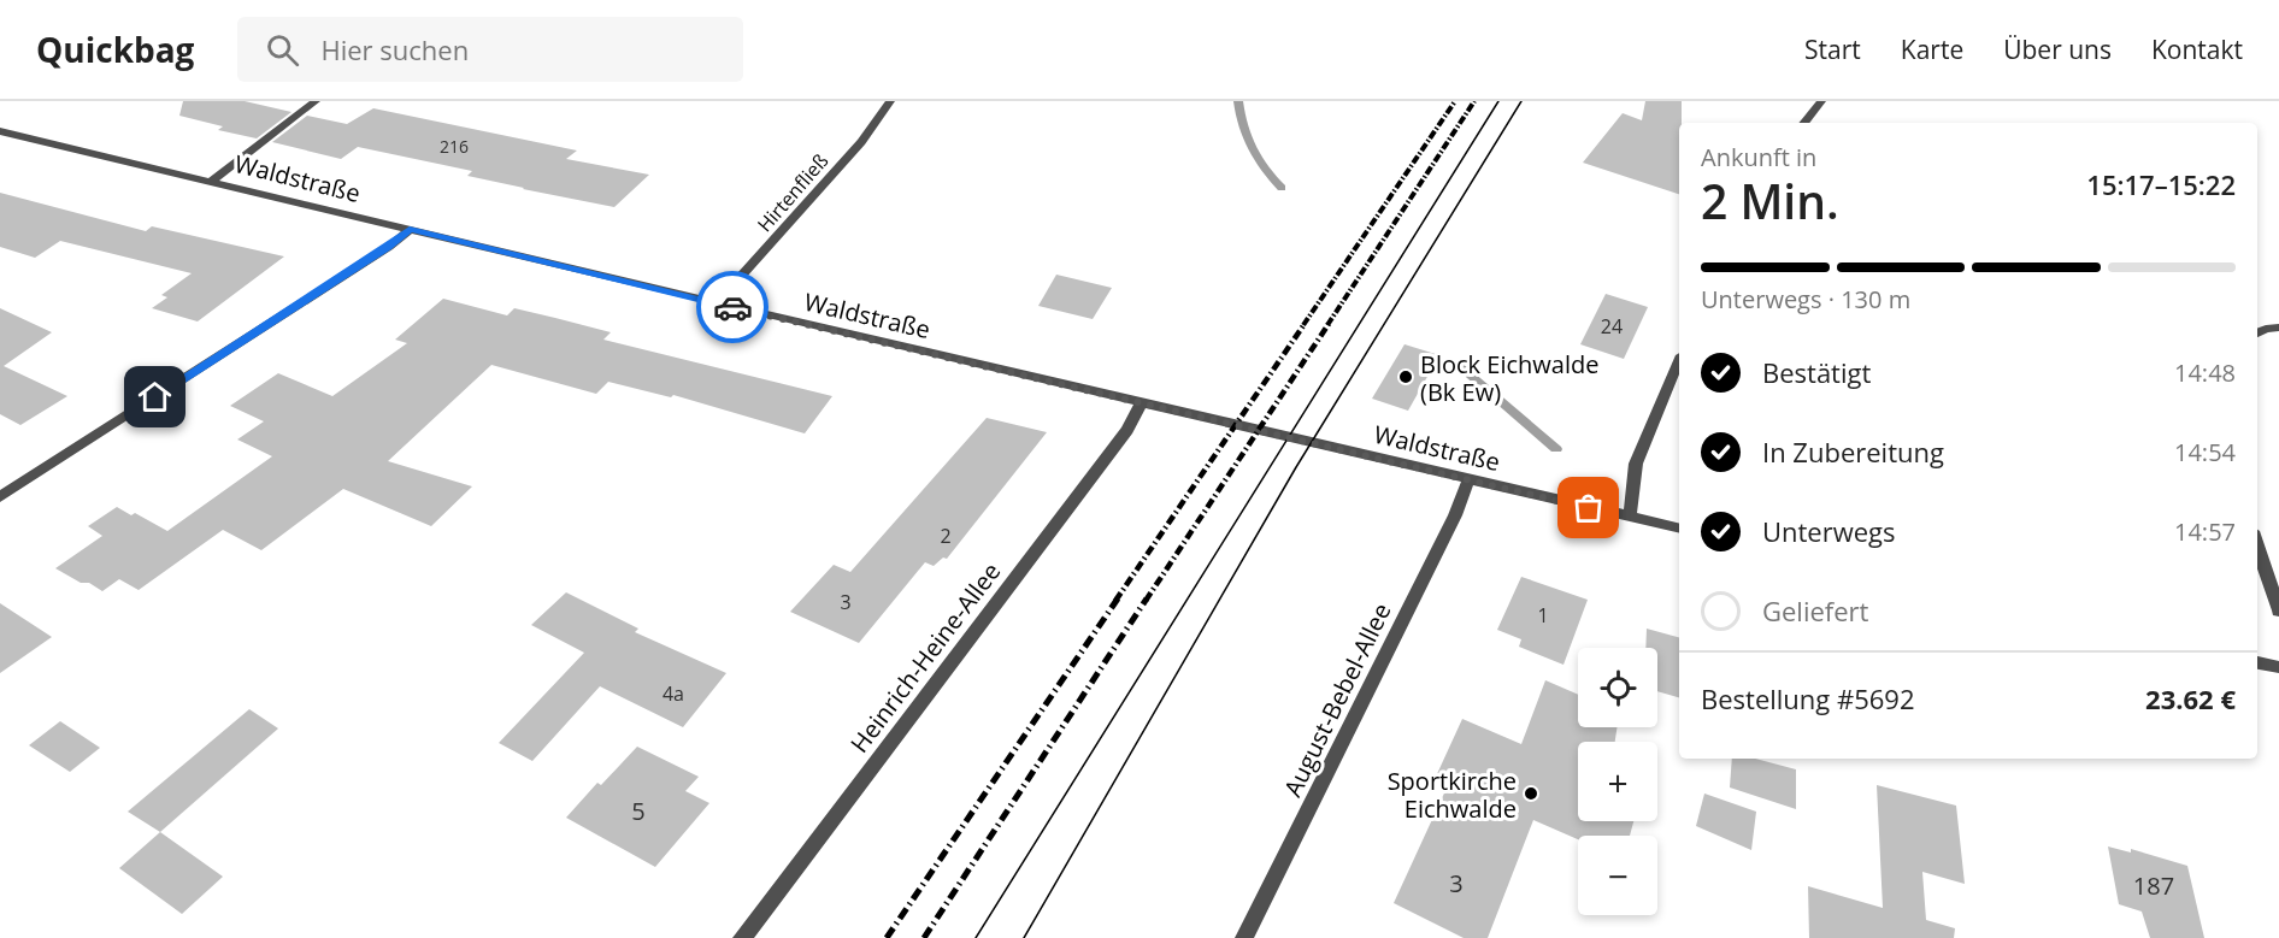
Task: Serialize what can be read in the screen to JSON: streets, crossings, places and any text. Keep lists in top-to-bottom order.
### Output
{
  "streets": {
    "street": [
      "Waldstraße",
      "Hirtenfließ",
      "Heinrich-Heine-Allee",
      "August-Bebel-Allee"
    ]
  },
  "crossings": [
    ["Waldstraße", "Hirtenfließ"],
    ["Waldstraße", "Heinrich-Heine-Allee"],
    ["Waldstraße", "August-Bebel-Allee"]
  ],
  "places": ["Block Eichwalde (Bk Ew)", "Sportkirche Eichwalde"],
  "house_numbers": [
    "216",
    "24",
    "2",
    "3",
    "1",
    "4a",
    "5",
    "3",
    "187"
  ],
  "page": {
    "header": "Quickbag",
    "search": "Hier suchen",
    "nav": [
      "Start",
      "Karte",
      "Über uns",
      "Kontakt"
    ],
    "heading": ["2 Min.", "Ankunft in", "15:17–15:22"],
    "panel": ["Bestellung #5692", "23.62 €"],
    "bar": "Unterwegs · 130 m",
    "list": [
      ["Bestätigt", "14:48"],
      ["In Zubereitung", "14:54"],
      ["Unterwegs", "14:57"],
      "Geliefert"
    ],
    "map_buttons": ["+", "−"]
  }
}
